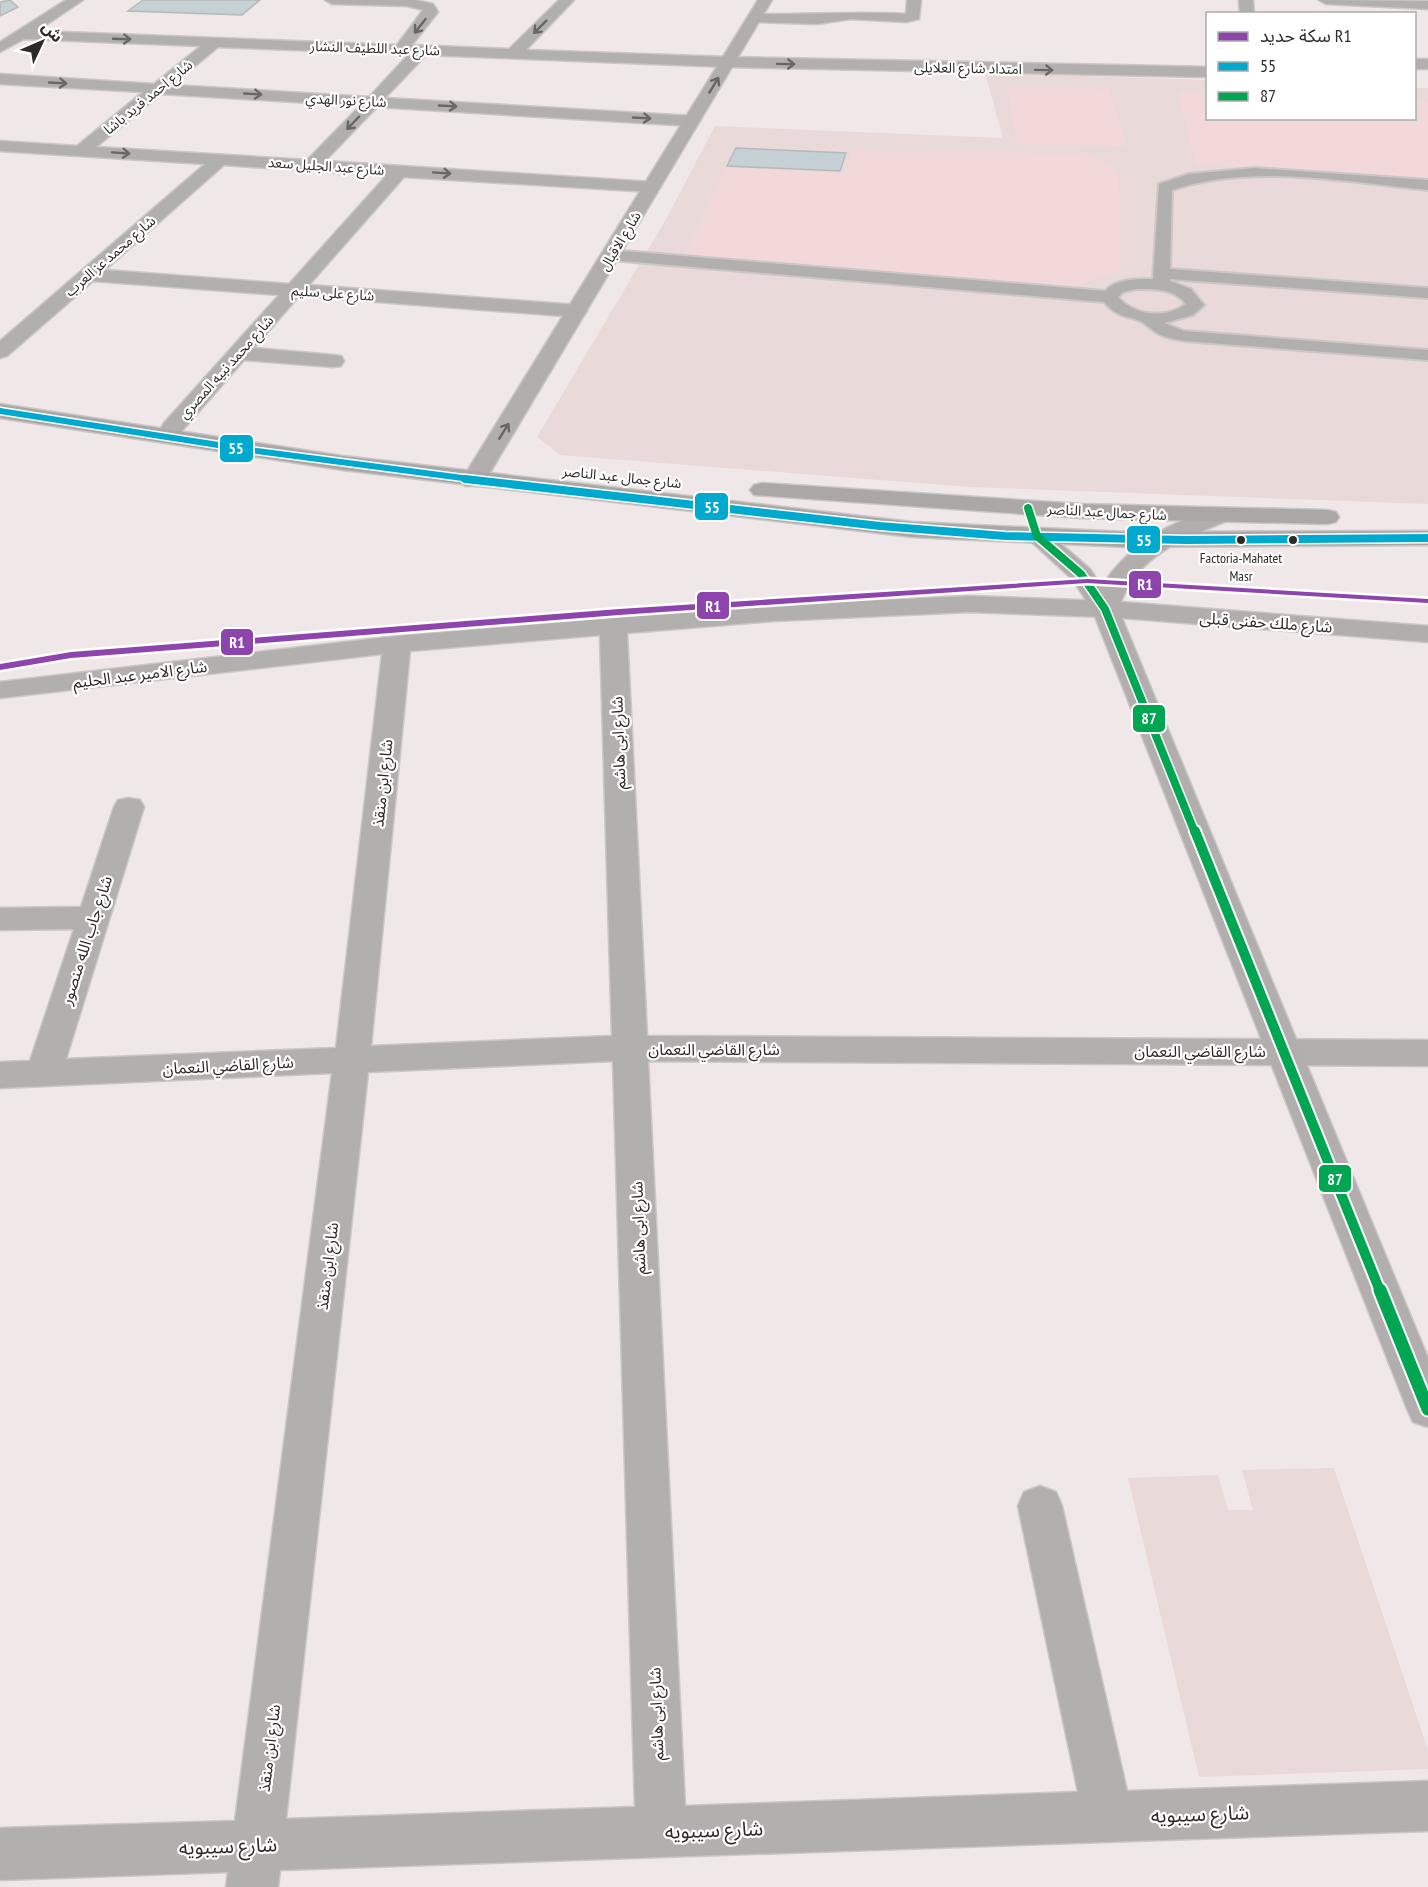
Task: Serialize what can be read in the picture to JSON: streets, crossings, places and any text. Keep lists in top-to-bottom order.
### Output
{
  "streets": {
    "main road": ["شارع جمال عبد الناصر"],
    "street": [
      "شارع عبد اللطيف النشار",
      "امتداد شارع العلايلى",
      "شارع احمد فريد باشا",
      "شارع نور الهدي",
      "شارع عبد الجليل سعد",
      "شارع الاقبال",
      "شارع محمد عز العرب",
      "شارع على سليم",
      "شارع محمد نبيه المصري",
      "شارع ملك حفنى قبلى",
      "شارع الامير عبد الحليم",
      "شارع ابى هاشم",
      "شارع ابن منقذ",
      "شارع جاب الله منصور",
      "شارع القاضي النعمان",
      "شارع سيبويه"
    ]
  },
  "crossings": [
    ["شارع عبد اللطيف النشار", "امتداد شارع العلايلى"],
    ["شارع عبد اللطيف النشار", "شارع احمد فريد باشا"],
    ["شارع عبد اللطيف النشار", "شارع الاقبال"],
    ["امتداد شارع العلايلى", "شارع الاقبال"],
    ["شارع احمد فريد باشا", "شارع نور الهدي"],
    ["شارع احمد فريد باشا", "شارع عبد الجليل سعد"],
    ["شارع نور الهدي", "شارع الاقبال"],
    ["شارع عبد الجليل سعد", "شارع الاقبال"],
    ["شارع عبد الجليل سعد", "شارع محمد عز العرب"],
    ["شارع عبد الجليل سعد", "شارع محمد نبيه المصري"],
    ["شارع الاقبال", "شارع على سليم"],
    ["شارع الاقبال", "شارع جمال عبد الناصر"],
    ["شارع محمد عز العرب", "شارع على سليم"],
    ["شارع على سليم", "شارع محمد نبيه المصري"],
    ["شارع محمد نبيه المصري", "شارع جمال عبد الناصر"],
    ["شارع ملك حفنى قبلى", "شارع الامير عبد الحليم"],
    ["شارع الامير عبد الحليم", "شارع ابى هاشم"],
    ["شارع الامير عبد الحليم", "شارع ابن منقذ"],
    ["شارع ابى هاشم", "شارع القاضي النعمان"],
    ["شارع ابى هاشم", "شارع سيبويه"],
    ["شارع ابن منقذ", "شارع القاضي النعمان"],
    ["شارع ابن منقذ", "شارع سيبويه"],
    ["شارع جاب الله منصور", "شارع القاضي النعمان"]
  ],
  "one_way": [
    "امتداد شارع العلايلى",
    "شارع نور الهدي",
    "شارع عبد الجليل سعد",
    "شارع الاقبال"
  ],
  "places": ["Factoria-Mahatet Masr"],
  "lines": ["transit line 55", "transit line 87", "rail line R1"],
  "legend": ["سكة حديد R1", "55", "87"],
  "north": "top right"
}
